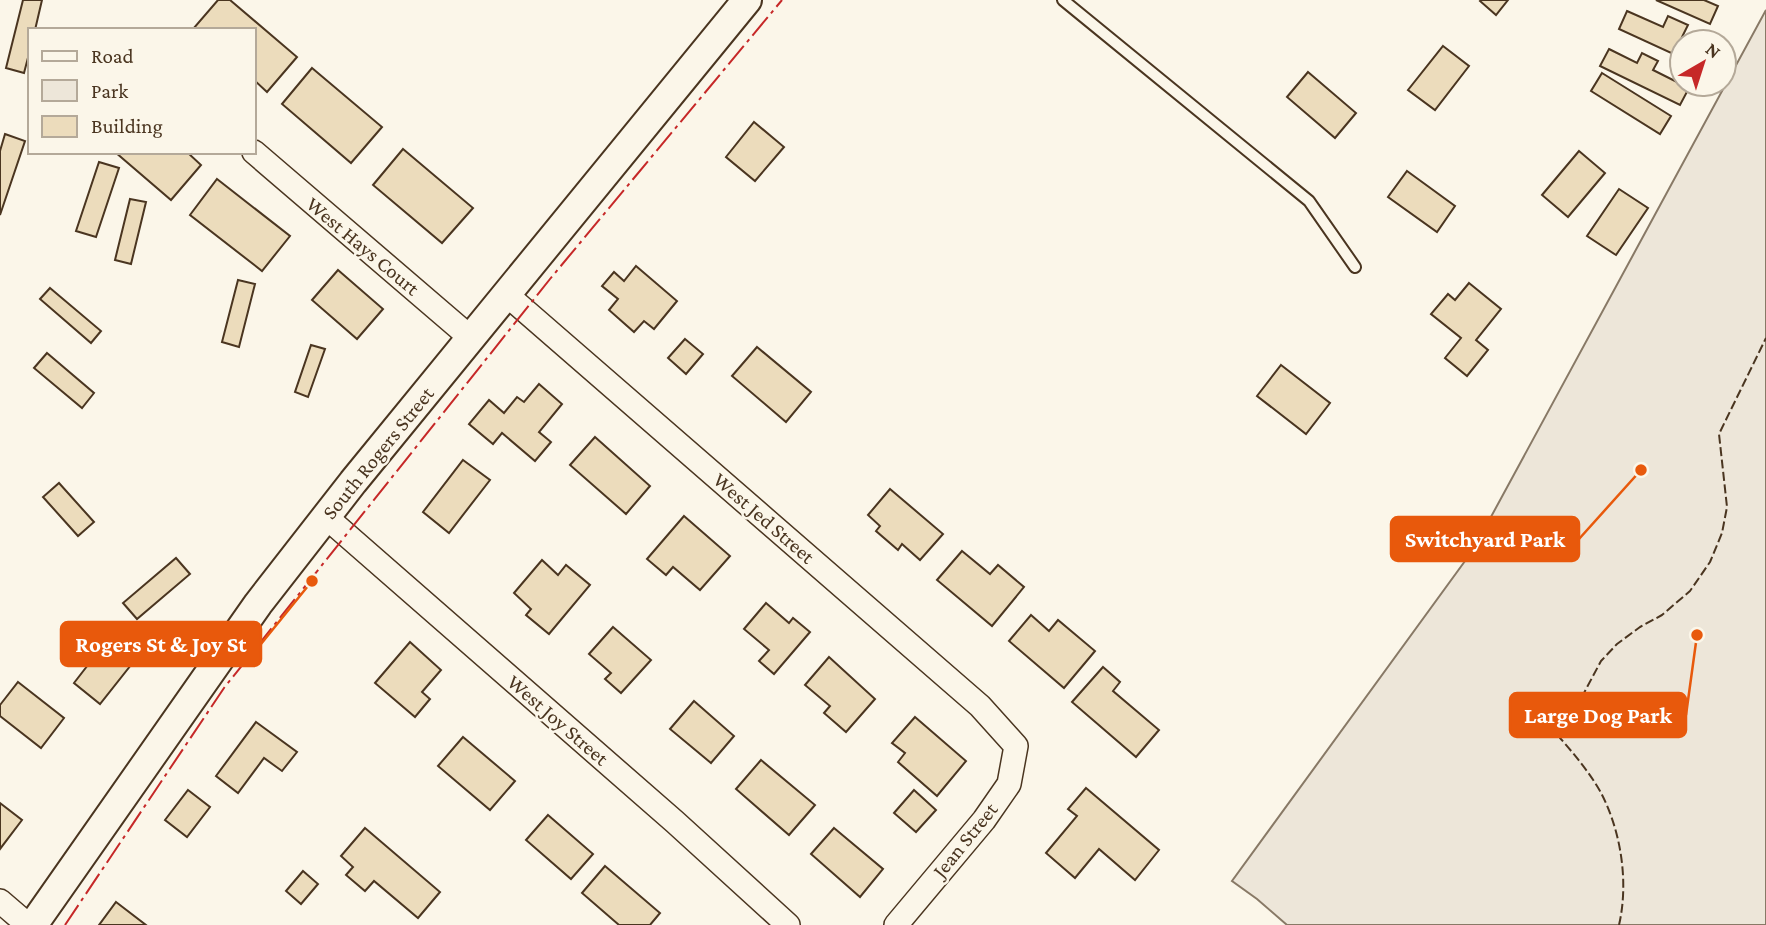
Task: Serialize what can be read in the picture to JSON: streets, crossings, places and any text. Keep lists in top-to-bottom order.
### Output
{
  "streets": {
    "street": [
      "West Hays Court",
      "South Rogers Street",
      "West Jed Street",
      "West Joy Street",
      "Jean Street"
    ]
  },
  "crossings": [
    ["West Hays Court", "South Rogers Street"],
    ["South Rogers Street", "West Jed Street"],
    ["South Rogers Street", "West Joy Street"],
    ["West Jed Street", "Jean Street"]
  ],
  "places": ["Switchyard Park", "Rogers St & Joy St", "Large Dog Park"],
  "legend": ["Road", "Park", "Building"],
  "north": "top right"
}
